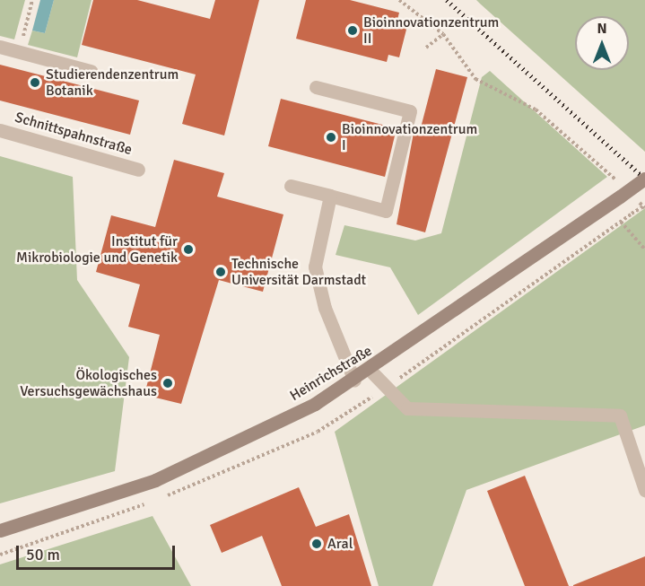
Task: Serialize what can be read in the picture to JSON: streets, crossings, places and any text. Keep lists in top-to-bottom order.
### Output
{
  "streets": {
    "main road": ["Heinrichstraße"],
    "lane": ["Schnittspahnstraße"]
  },
  "places": [
    "Bioinnovationzentrum II",
    "Studierendenzentrum Botanik",
    "Bioinnovationzentrum I",
    "Institut für Mikrobiologie und Genetik",
    "Technische Universität Darmstadt",
    "Ökologisches Versuchsgewächshaus",
    "Aral"
  ],
  "scale_bar": "50 m",
  "north": "top"
}
